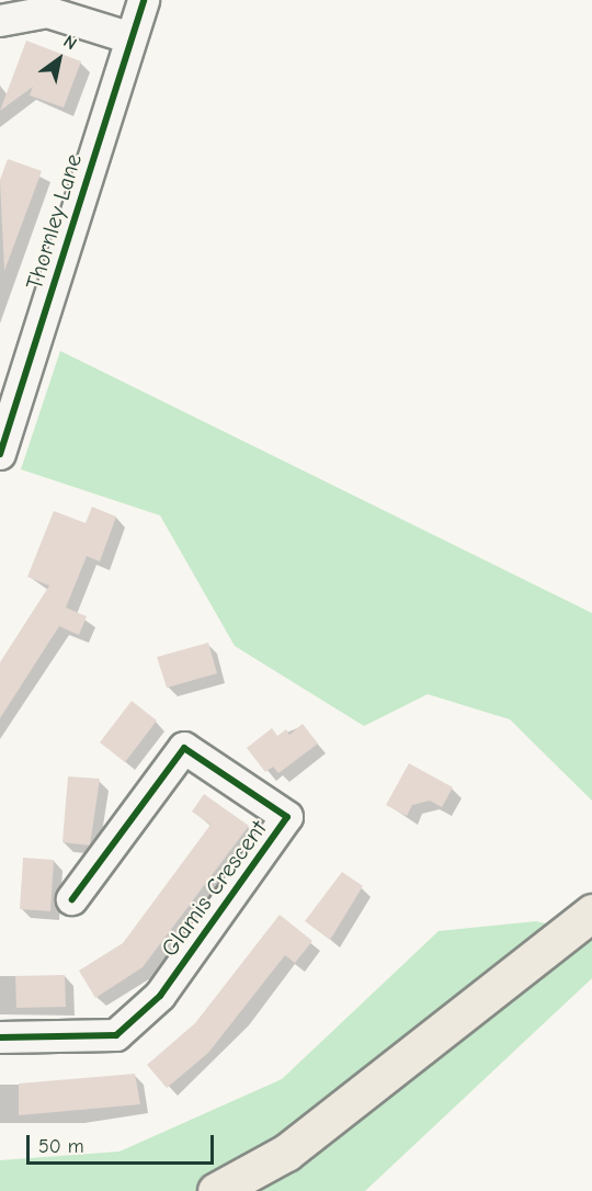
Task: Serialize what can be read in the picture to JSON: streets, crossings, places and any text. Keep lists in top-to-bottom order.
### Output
{
  "streets": {
    "street": ["Thornley Lane", "Glamis Crescent"]
  },
  "scale_bar": "50 m",
  "north": "top right"
}
